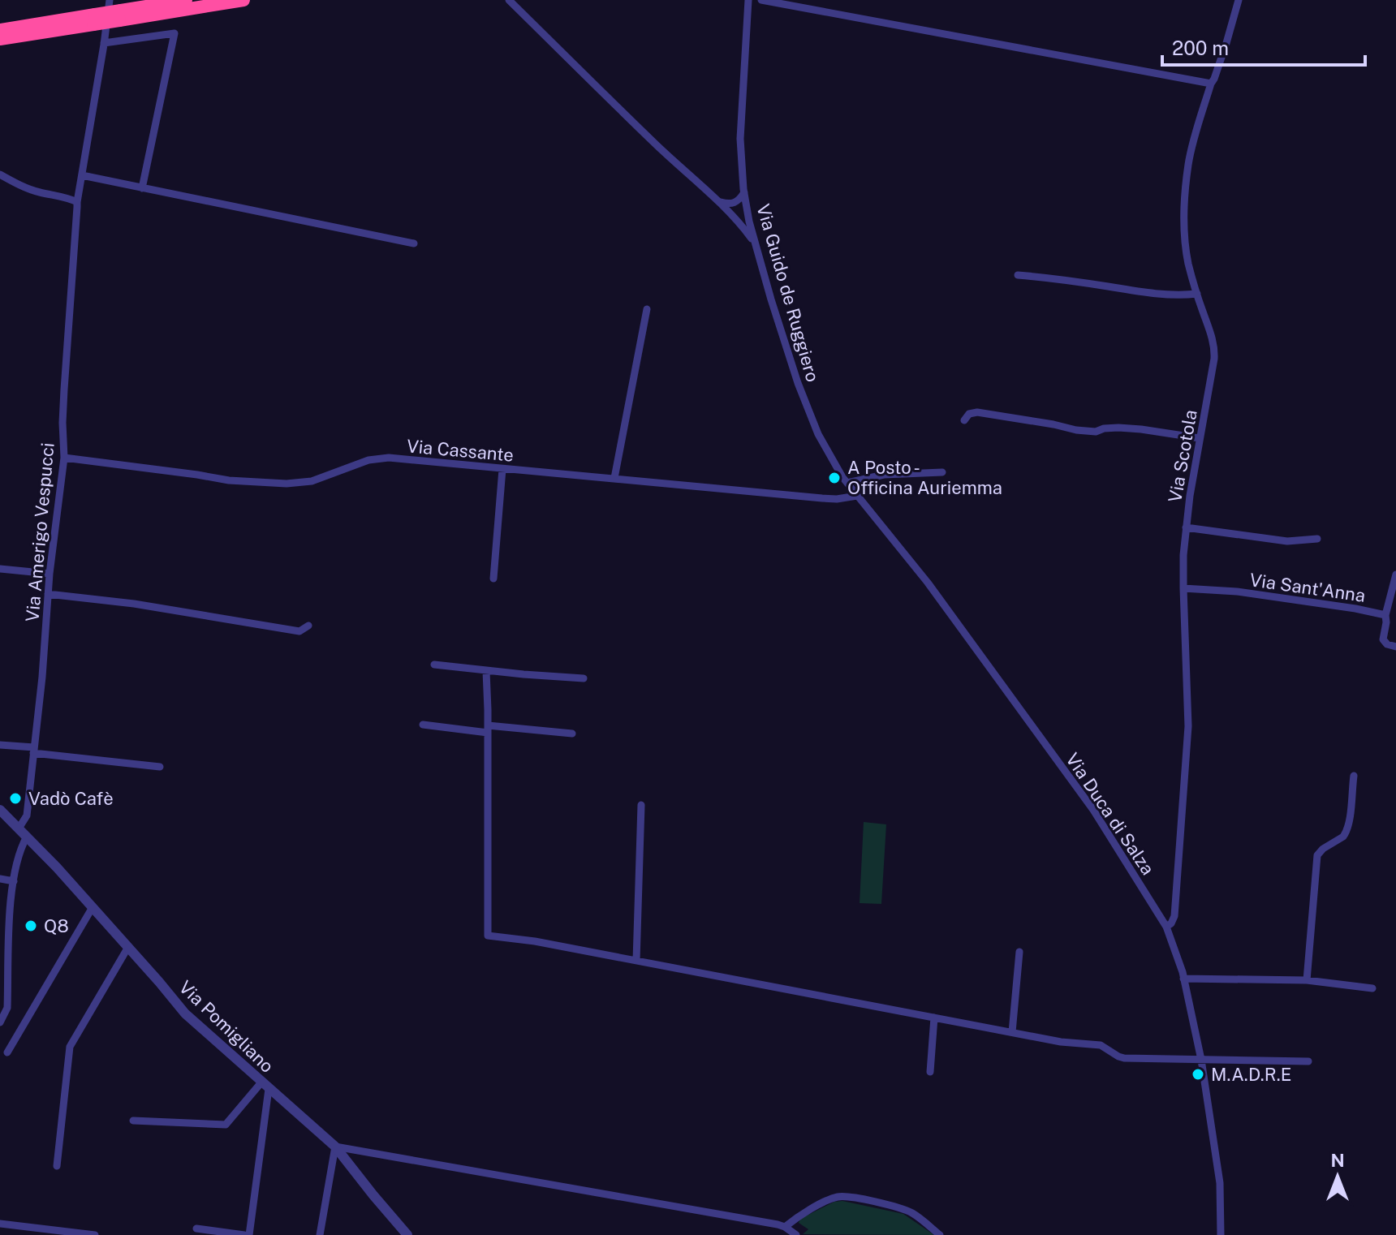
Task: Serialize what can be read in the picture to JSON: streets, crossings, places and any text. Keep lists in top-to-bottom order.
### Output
{
  "streets": {
    "street": [
      "Via Guido de Ruggiero",
      "Via Cassante",
      "Via Scotola",
      "Via Amerigo Vespucci",
      "Via Sant'Anna",
      "Via Duca di Salza",
      "Via Pomigliano"
    ]
  },
  "crossings": [
    ["Via Guido de Ruggiero", "Via Duca di Salza"],
    ["Via Cassante", "Via Amerigo Vespucci"],
    ["Via Cassante", "Via Duca di Salza"],
    ["Via Scotola", "Via Sant'Anna"],
    ["Via Scotola", "Via Duca di Salza"],
    ["Via Amerigo Vespucci", "Via Pomigliano"]
  ],
  "places": [
    "A Posto - Officina Auriemma",
    "Vadò Cafè",
    "Q8",
    "M.A.D.R.E"
  ],
  "scale_bar": "200 m",
  "north": "top"
}
